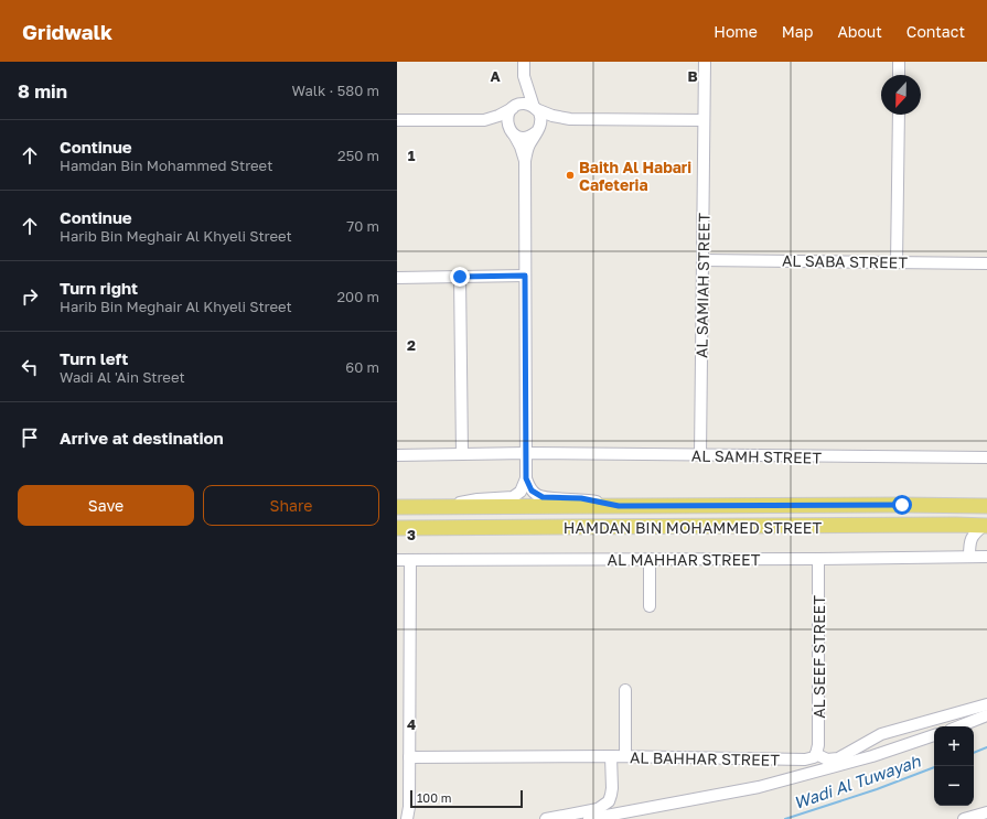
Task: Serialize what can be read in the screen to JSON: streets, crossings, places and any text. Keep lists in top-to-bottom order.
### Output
{
  "streets": {
    "main road": ["HAMDAN BIN MOHAMMED STREET"],
    "street": [
      "AL SABA STREET",
      "AL SAMIAH STREET",
      "AL SAMH STREET",
      "AL MAHHAR STREET",
      "AL SEEF STREET",
      "AL BAHHAR STREET"
    ]
  },
  "crossings": [
    ["AL SABA STREET", "AL SAMIAH STREET"],
    ["AL SAMIAH STREET", "AL SAMH STREET"],
    ["AL MAHHAR STREET", "AL SEEF STREET"],
    ["AL SEEF STREET", "AL BAHHAR STREET"]
  ],
  "water": ["Wadi Al Tuwayah"],
  "places": ["Baith Al Habari Cafeteria"],
  "scale_bar": "100 m",
  "north": "bottom",
  "page": {
    "header": "Gridwalk",
    "nav": [
      "Home",
      "Map",
      "About",
      "Contact"
    ],
    "heading": ["8 min", "Walk · 580 m"],
    "list": [
      ["Continue", "Hamdan Bin Mohammed Street", "250 m"],
      ["Continue", "Harib Bin Meghair Al Khyeli Street", "70 m"],
      ["Turn right", "Harib Bin Meghair Al Khyeli Street", "200 m"],
      ["Turn left", "Wadi Al 'Ain Street", "60 m"],
      "Arrive at destination"
    ],
    "buttons": ["Save", "Share"],
    "map_buttons": ["+", "−"],
    "scale": "100 m"
  },
  "grid": {
    "columns": ["A", "B"],
    "rows": [
      "1",
      "2",
      "3",
      "4"
    ]
  }
}
